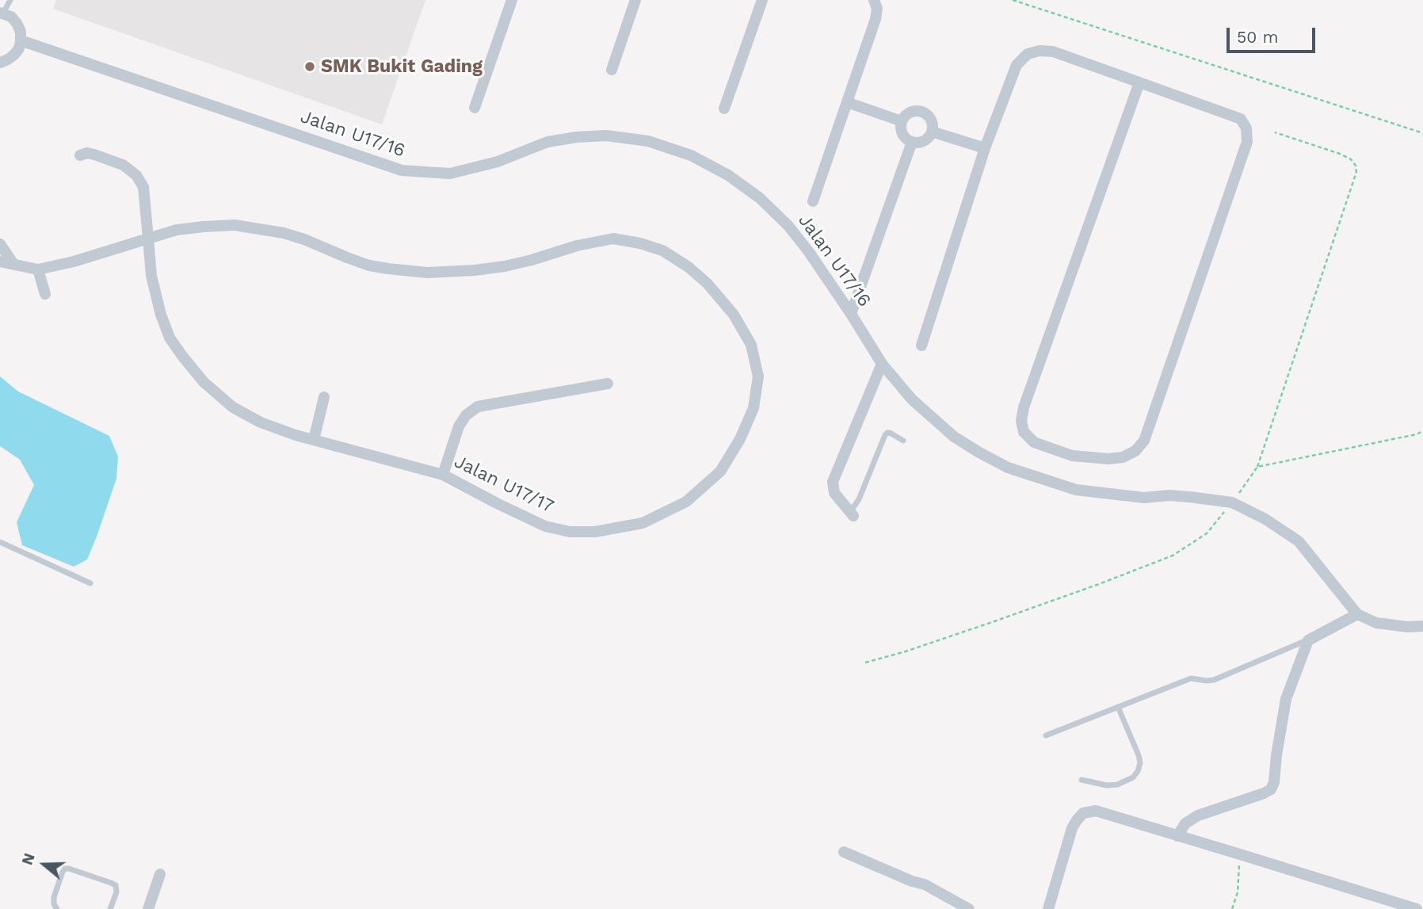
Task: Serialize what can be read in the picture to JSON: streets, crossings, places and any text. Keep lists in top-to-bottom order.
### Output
{
  "streets": {
    "street": ["Jalan U17/16", "Jalan U17/17"]
  },
  "places": ["SMK Bukit Gading"],
  "scale_bar": "50 m",
  "north": "left"
}
